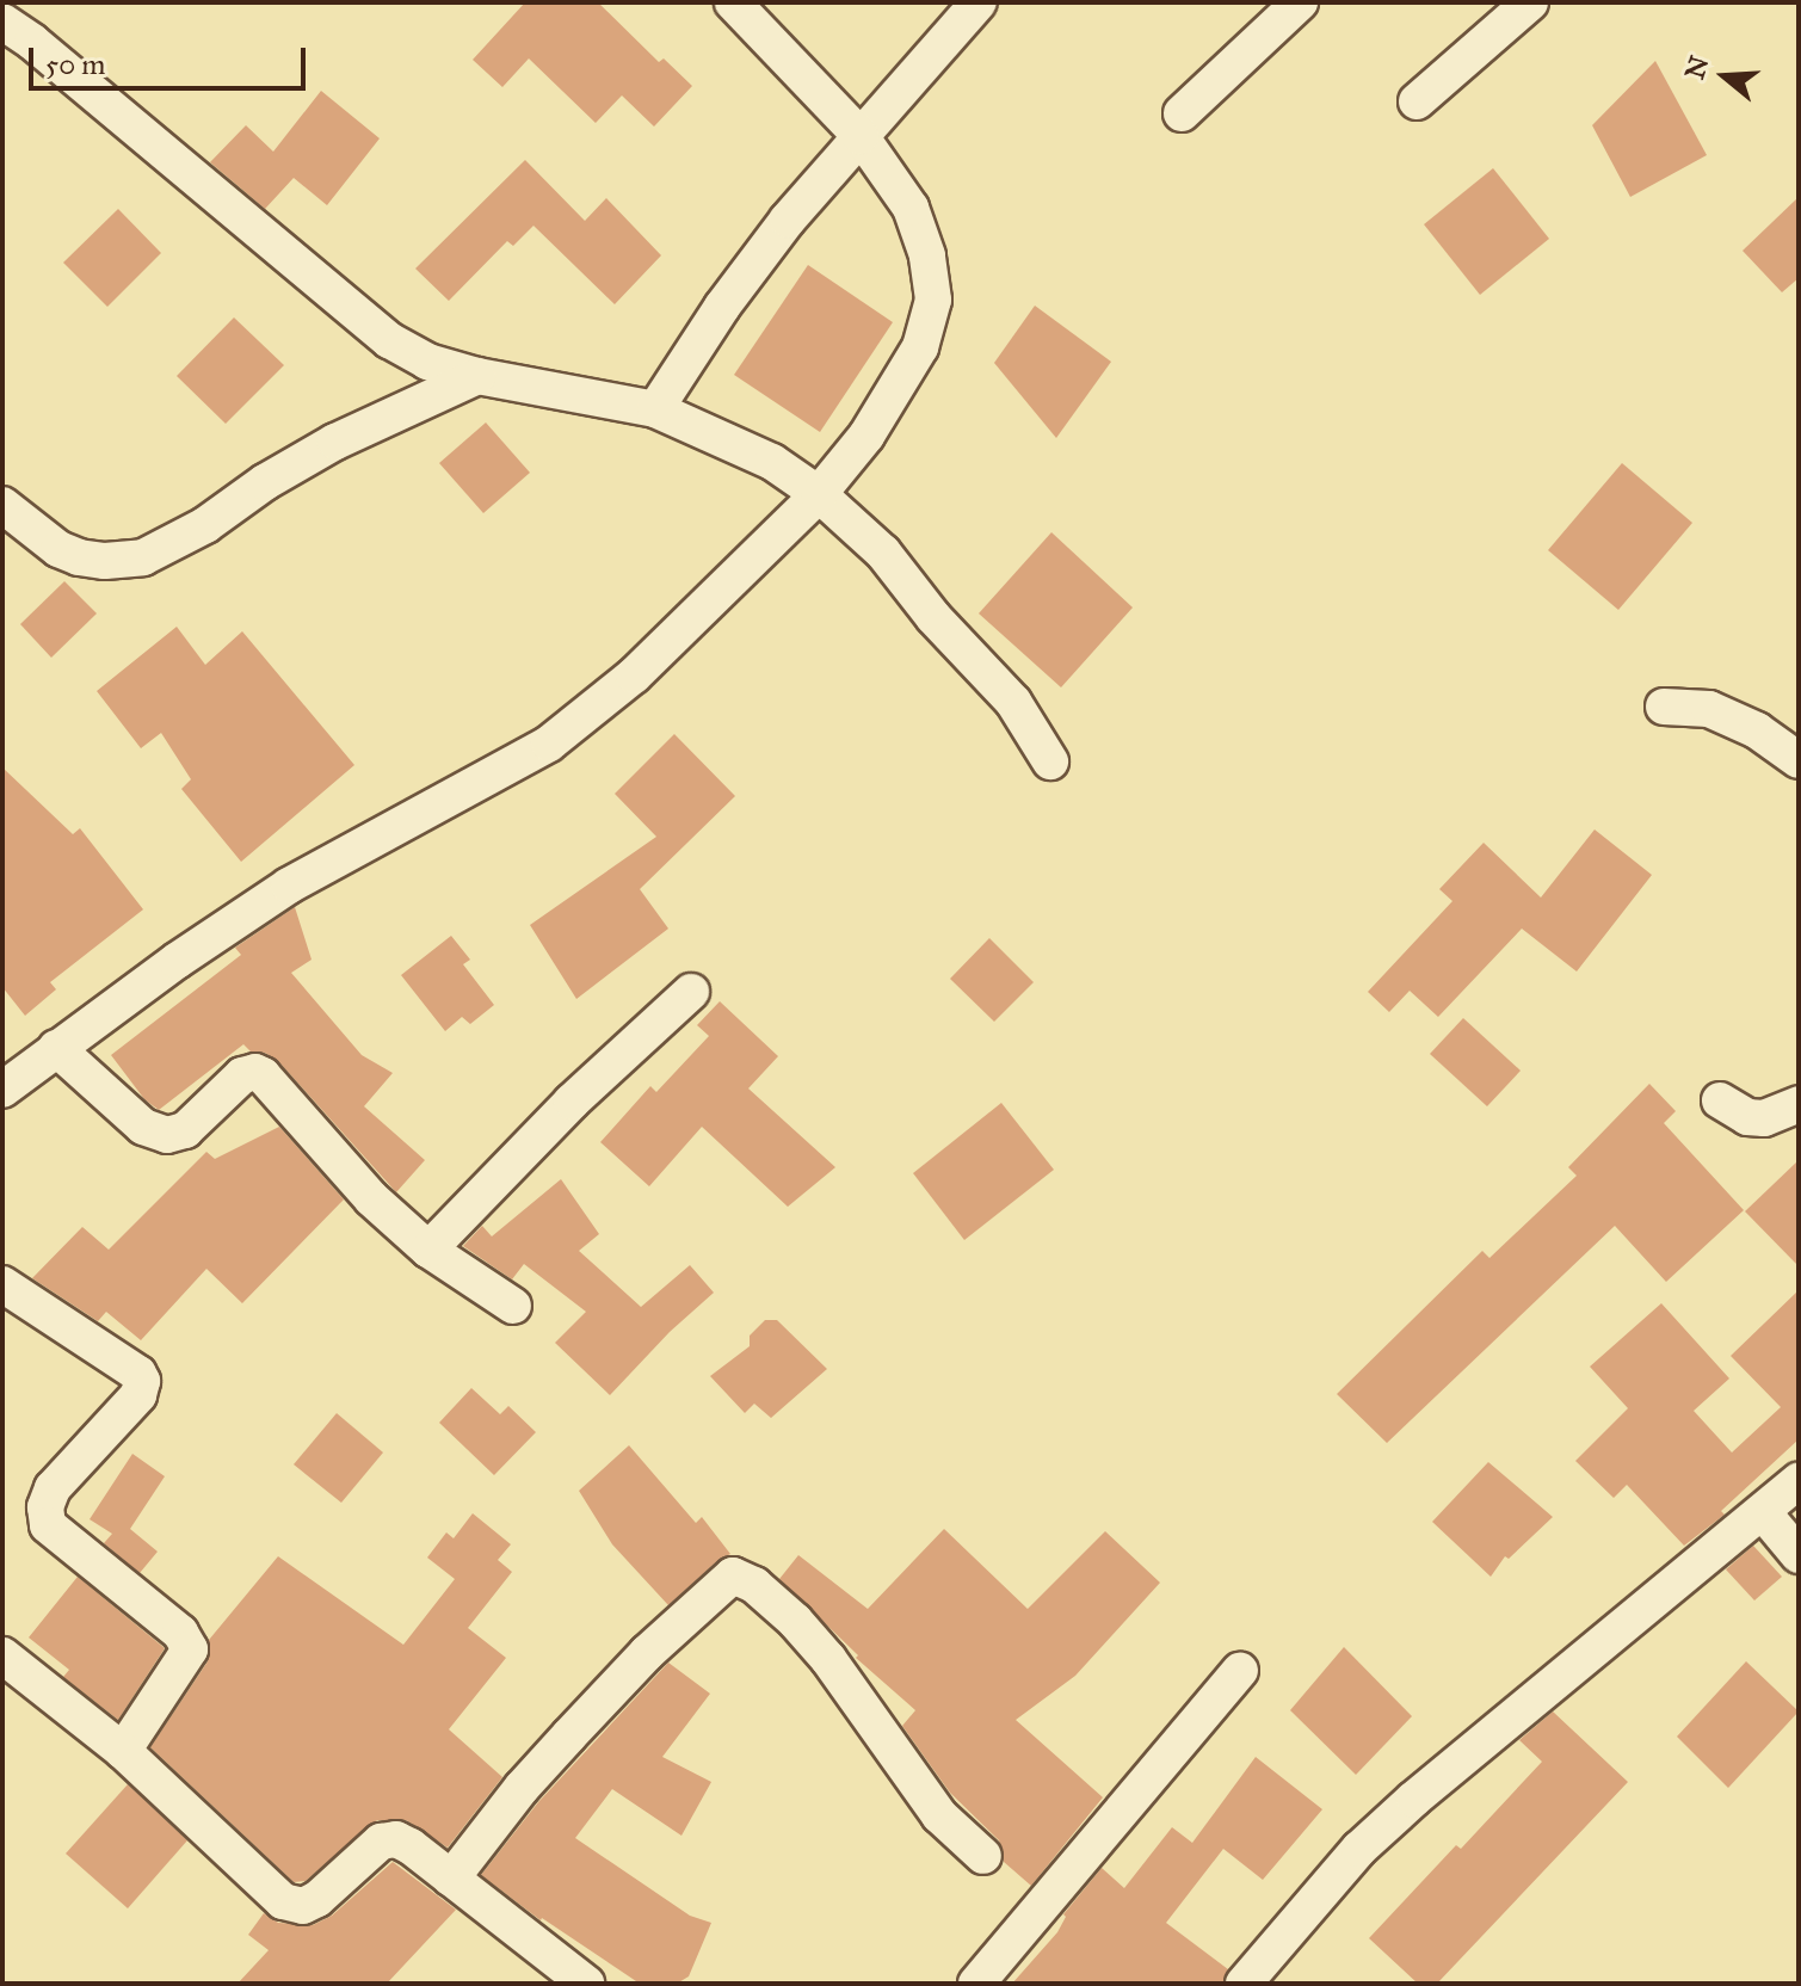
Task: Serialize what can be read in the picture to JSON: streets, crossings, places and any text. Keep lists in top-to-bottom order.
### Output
{
  "scale_bar": "50 m",
  "north": "left"
}
